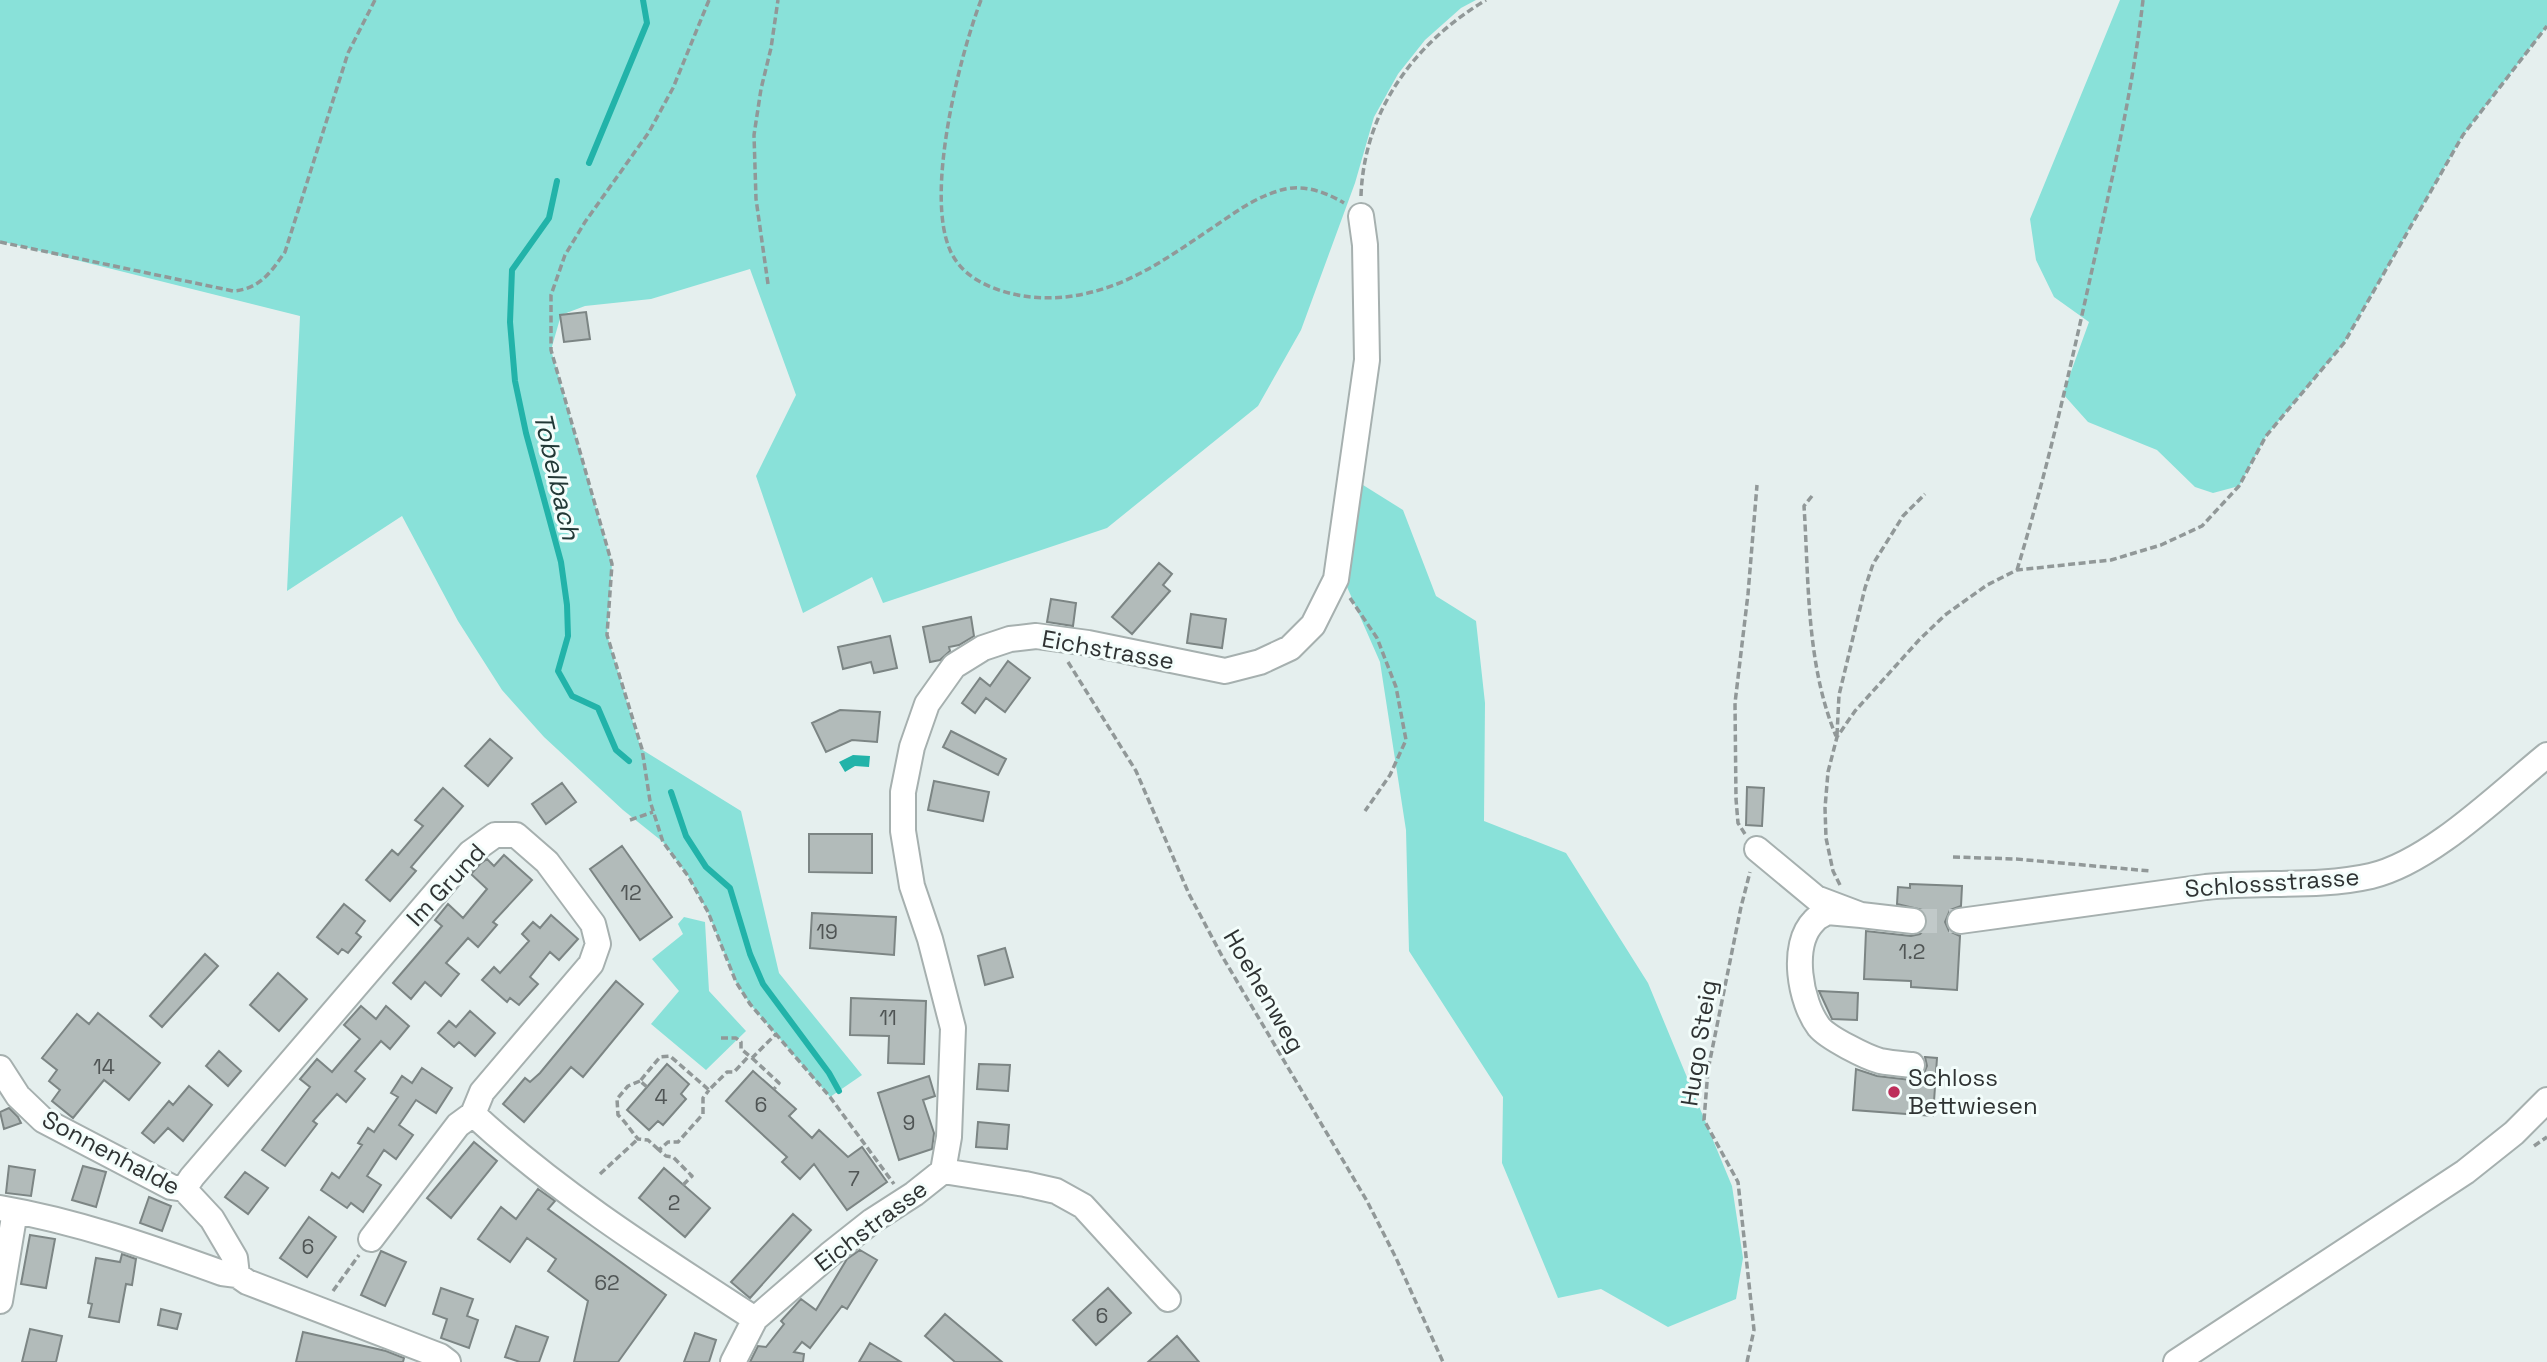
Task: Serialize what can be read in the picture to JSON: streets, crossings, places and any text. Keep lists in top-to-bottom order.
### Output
{
  "streets": {
    "street": [
      "Eichstrasse",
      "Schlossstrasse",
      "Im Grund",
      "Sonnenhalde"
    ],
    "path": ["Hoehenweg", "Hugo Steig"]
  },
  "crossings": [
    ["Eichstrasse", "Hoehenweg"],
    ["Im Grund", "Sonnenhalde"]
  ],
  "water": ["Tobelbach"],
  "places": ["Schloss Bettwiesen"],
  "house_numbers": [
    "12",
    "19",
    "1.2",
    "11",
    "14",
    "4",
    "6",
    "9",
    "7",
    "2",
    "6",
    "62",
    "6"
  ]
}
